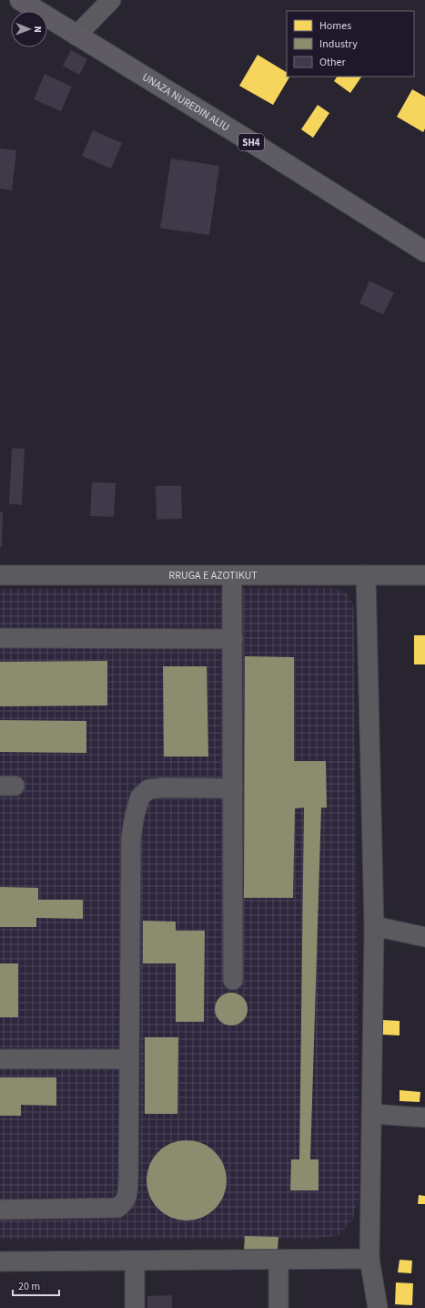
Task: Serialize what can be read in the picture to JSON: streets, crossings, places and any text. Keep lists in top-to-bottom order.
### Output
{
  "streets": {
    "main road": ["UNAZA NUREDIN ALIU", "SH4"],
    "street": ["RRUGA E AZOTIKUT"]
  },
  "legend": ["Homes", "Industry", "Other"],
  "scale_bar": "20 m",
  "north": "right"
}
